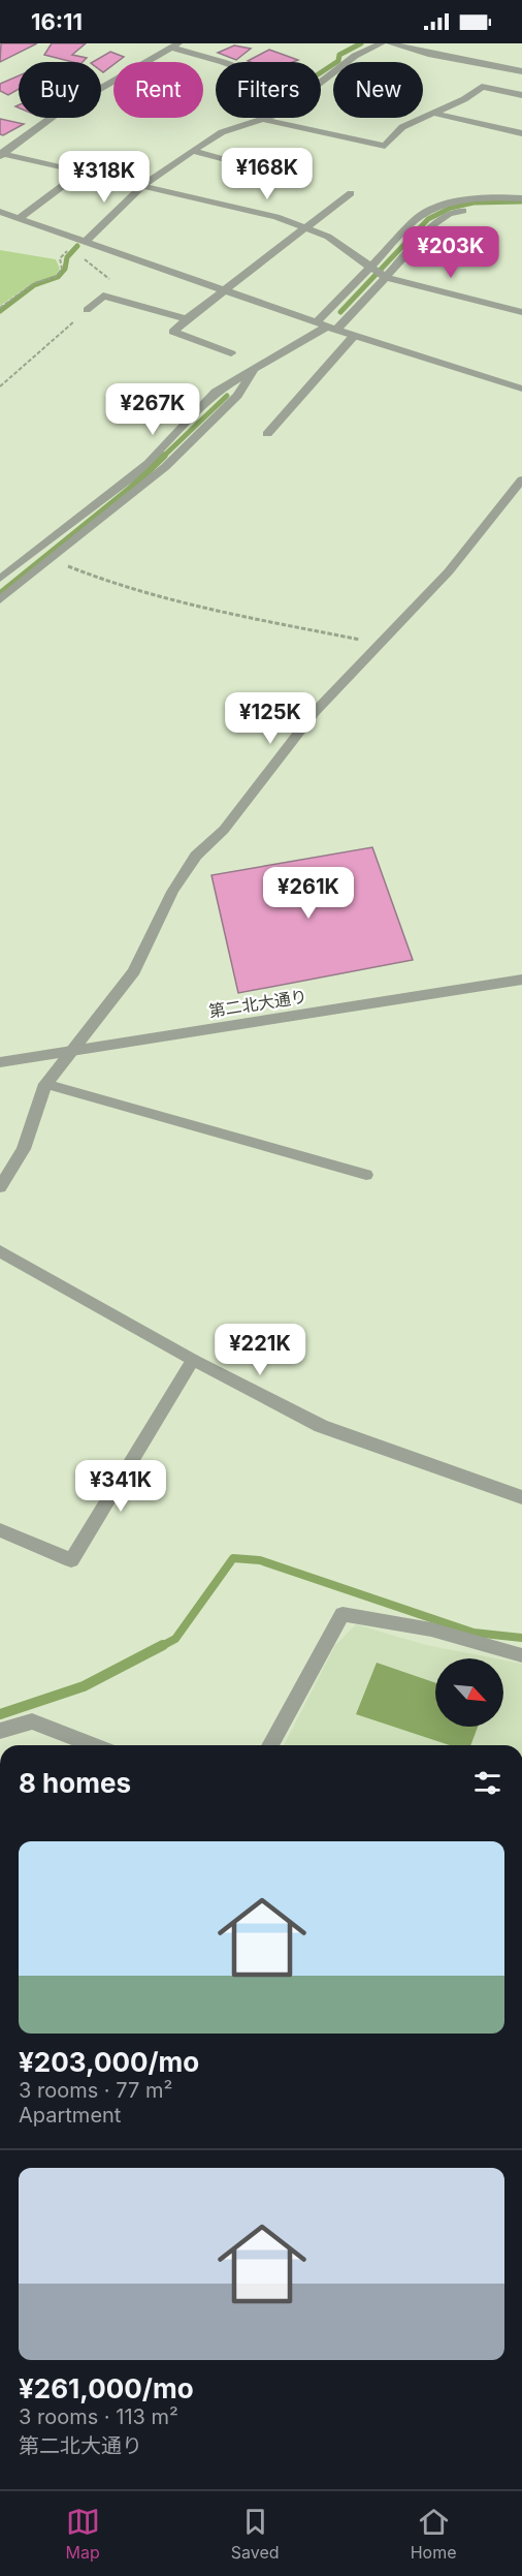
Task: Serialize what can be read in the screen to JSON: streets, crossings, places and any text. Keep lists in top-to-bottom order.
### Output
{
  "streets": {
    "street": ["第二北大通り"]
  },
  "north": "bottom right",
  "page": {
    "status": "16:11",
    "chip": [
      "Buy",
      "Rent",
      "Filters",
      "New"
    ],
    "price": [
      "¥168K",
      "¥318K",
      "¥203K",
      "¥267K",
      "¥125K",
      "¥261K",
      "¥221K",
      "¥341K"
    ],
    "heading": "8 homes",
    "list": [
      {
        "name": "¥203,000/mo",
        "note": "3 rooms · 77 m² · Apartment"
      },
      {
        "name": "¥261,000/mo",
        "note": "3 rooms · 113 m² · 第二北大通り"
      }
    ],
    "tabs": ["Map", "Saved", "Home"]
  }
}
